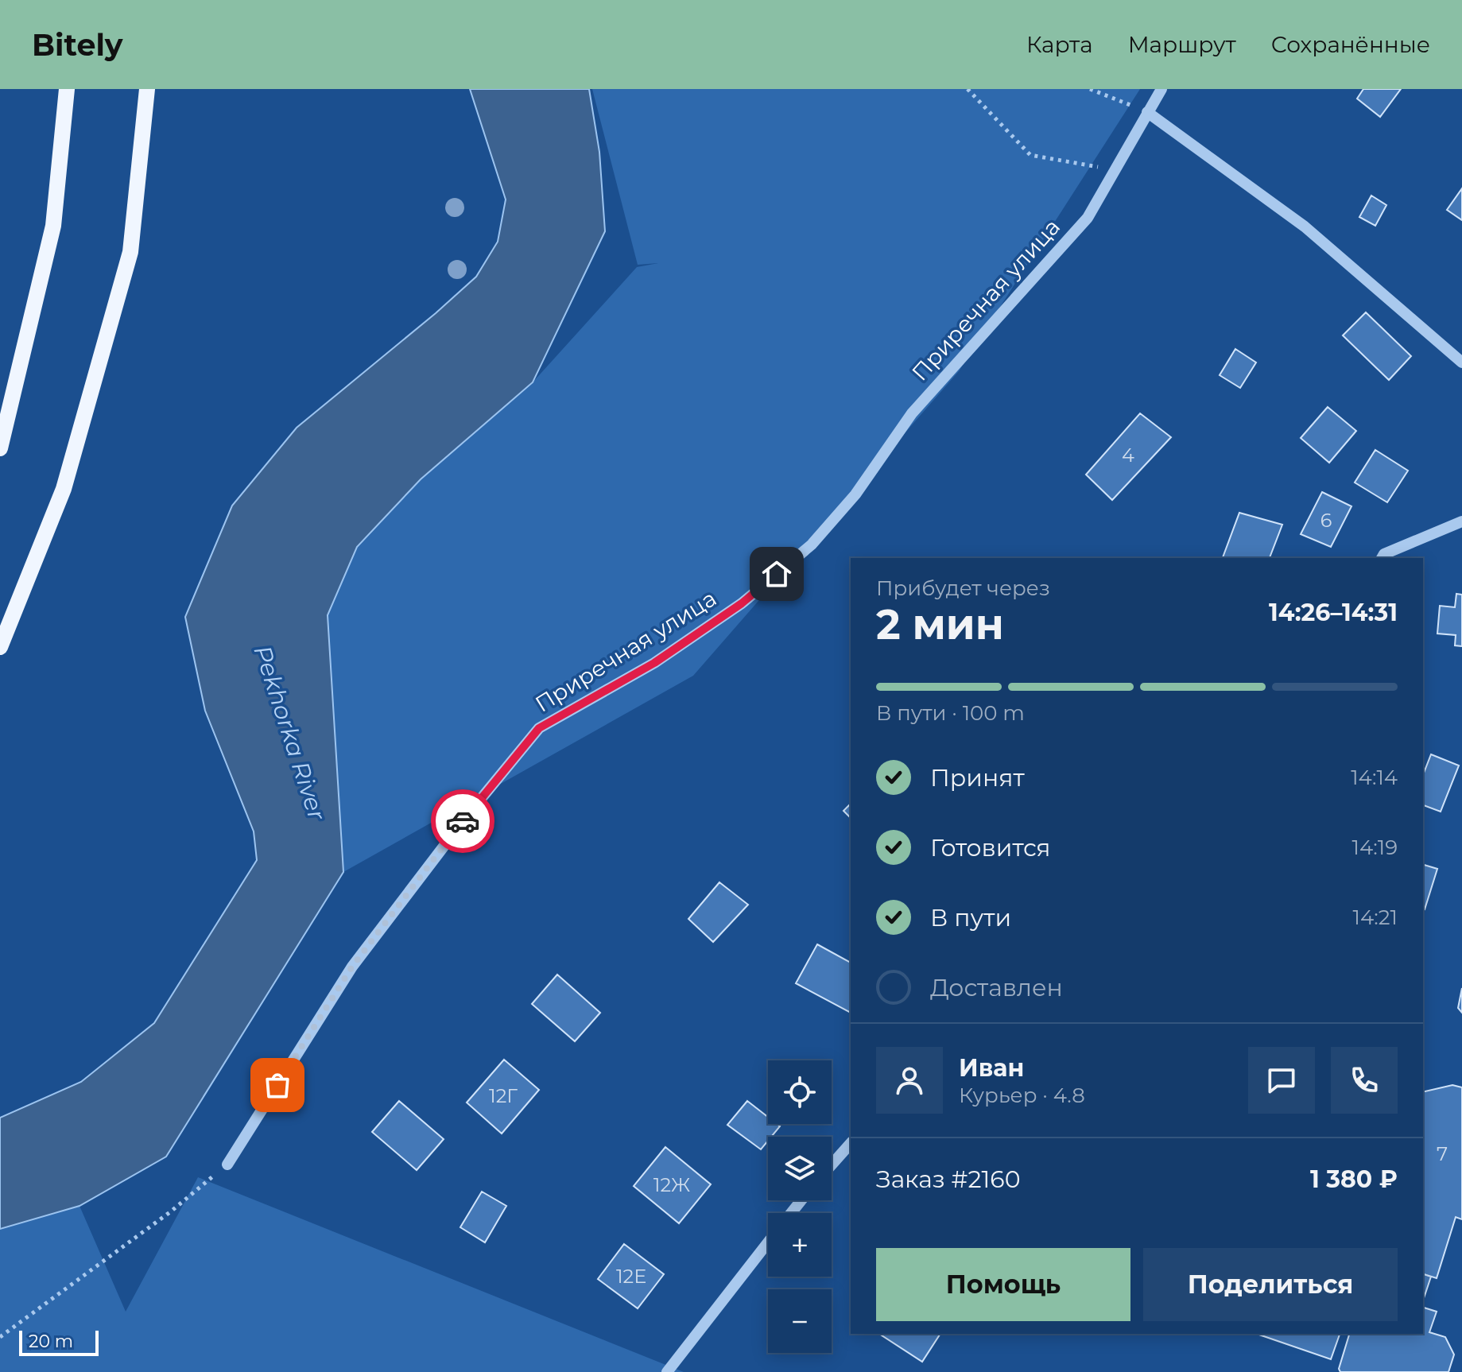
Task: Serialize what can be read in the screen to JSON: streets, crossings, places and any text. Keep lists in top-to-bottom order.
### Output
{
  "streets": {
    "street": ["Приречная улица"]
  },
  "water": ["Pekhorka River"],
  "house_numbers": [
    "4",
    "6",
    "12Г",
    "7",
    "12Ж",
    "12Е"
  ],
  "scale_bar": "20 m",
  "page": {
    "header": "Bitely",
    "nav": ["Карта", "Маршрут", "Сохранённые"],
    "heading": ["2 мин", "Прибудет через", "14:26–14:31"],
    "panel": [
      "Иван",
      "Курьер · 4.8",
      "Заказ #2160",
      "1 380 ₽"
    ],
    "bar": "В пути · 100 m",
    "list": [
      ["Принят", "14:14"],
      ["Готовится", "14:19"],
      ["В пути", "14:21"],
      "Доставлен"
    ],
    "map_buttons": ["+", "−"],
    "buttons": ["Помощь", "Поделиться"],
    "scale": "20 m"
  }
}
